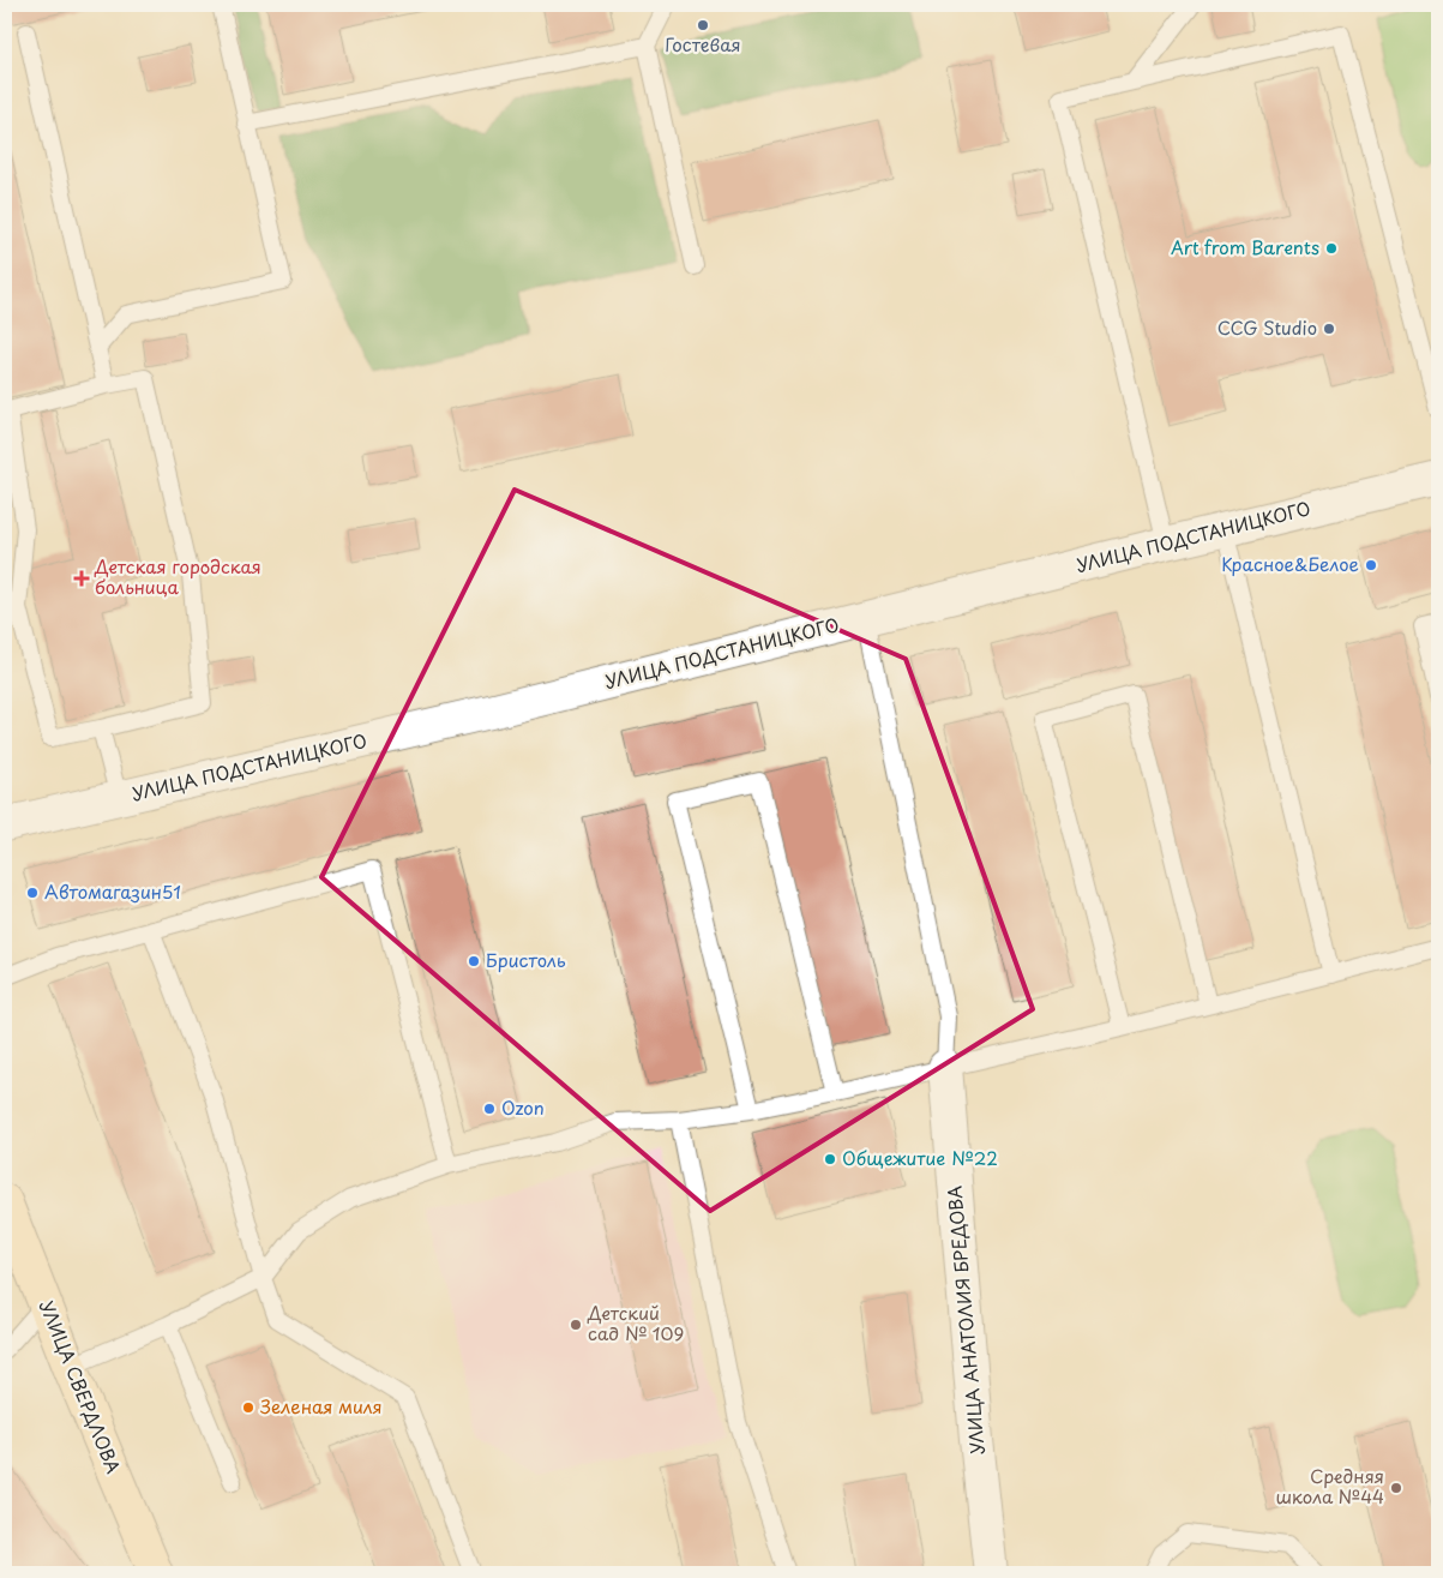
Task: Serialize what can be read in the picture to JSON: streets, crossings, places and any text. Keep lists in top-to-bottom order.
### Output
{
  "streets": {
    "street": ["УЛИЦА ПОДСТАНИЦКОГО", "УЛИЦА АНАТОЛИЯ БРЕДОВА", "УЛИЦА СВЕРДЛОВА"]
  },
  "places": {
    "other": [
      "Гостевая",
      "Art from Barents",
      "CCG Studio",
      "Красное&Белое",
      "Автомагазин51",
      "Бристоль",
      "Ozon",
      "Общежитие №22",
      "Детский сад № 109",
      "Зеленая миля",
      "Средняя школа №44"
    ],
    "health": ["Детская городская больница"]
  }
}
